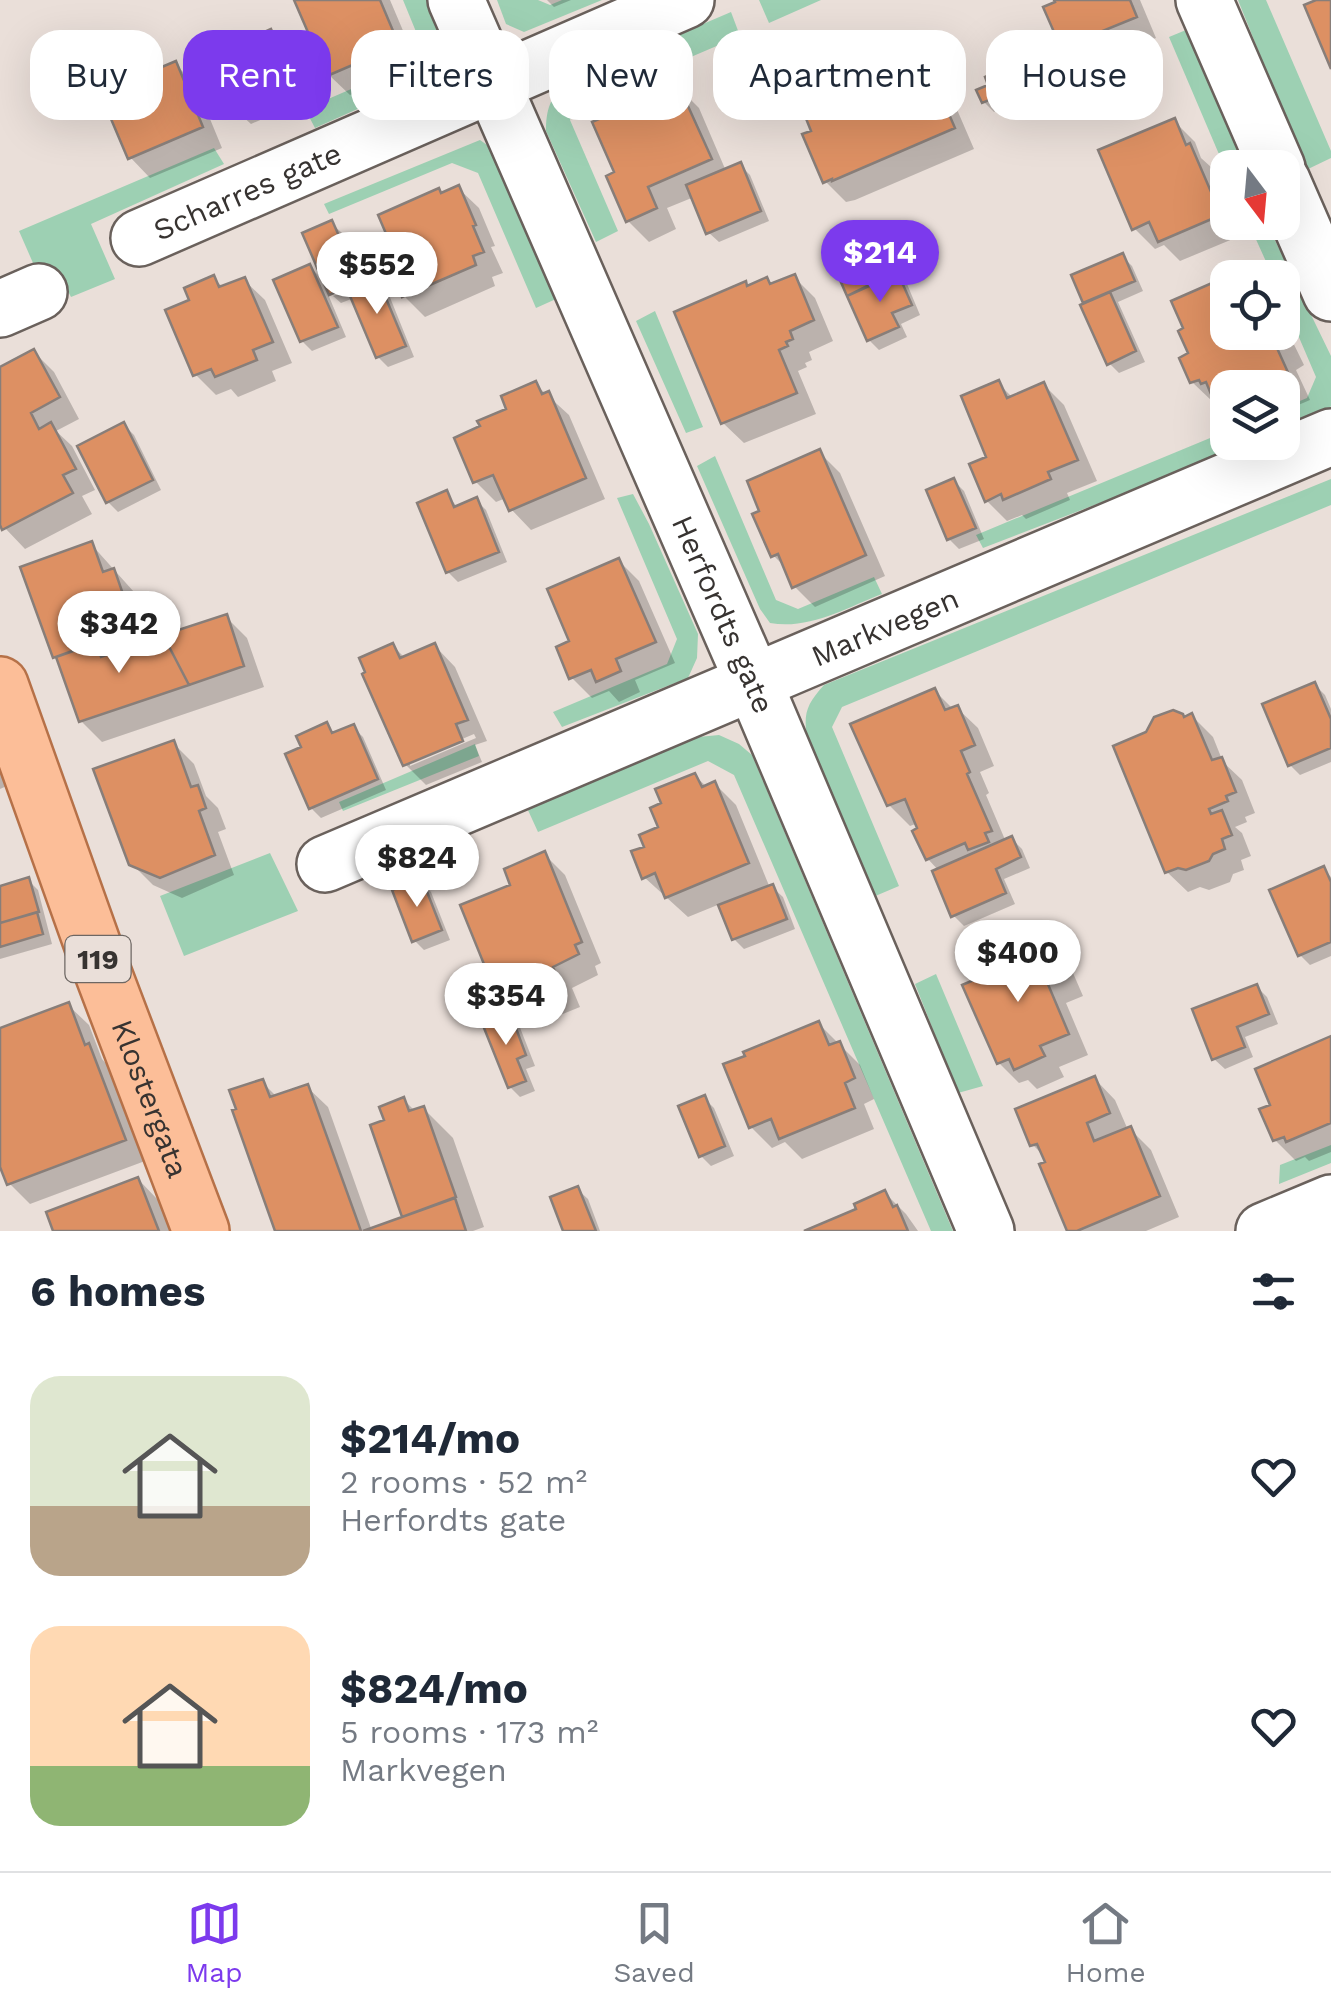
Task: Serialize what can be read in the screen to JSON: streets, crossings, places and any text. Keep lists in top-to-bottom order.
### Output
{
  "streets": {
    "main road": ["119", "Klostergata"],
    "street": ["Scharres gate", "Herfordts gate", "Markvegen"]
  },
  "crossings": [
    ["Herfordts gate", "Markvegen"]
  ],
  "north": "bottom",
  "page": {
    "chip": [
      "Buy",
      "Rent",
      "Filters",
      "New",
      "Apartment",
      "House"
    ],
    "price": [
      "$214",
      "$552",
      "$342",
      "$824",
      "$400",
      "$354"
    ],
    "heading": "6 homes",
    "list": [
      {
        "name": "$214/mo",
        "note": "2 rooms · 52 m² · Herfordts gate"
      },
      {
        "name": "$824/mo",
        "note": "5 rooms · 173 m² · Markvegen"
      }
    ],
    "tabs": ["Map", "Saved", "Home"]
  }
}
